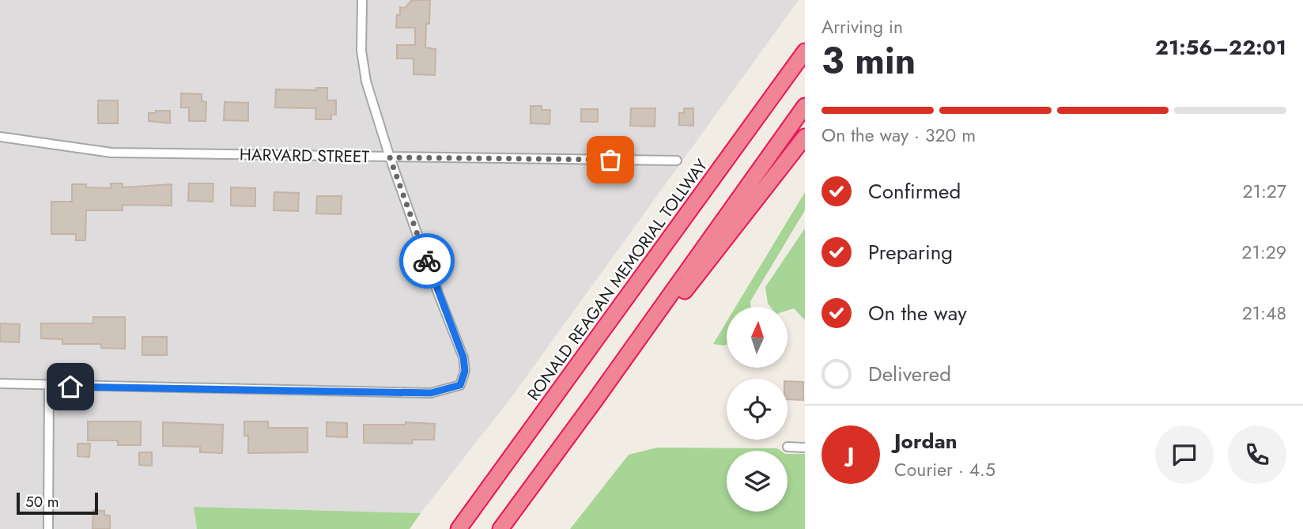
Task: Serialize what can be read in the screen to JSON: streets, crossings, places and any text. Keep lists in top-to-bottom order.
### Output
{
  "streets": {
    "highway": ["RONALD REAGAN MEMORIAL TOLLWAY"],
    "street": ["HARVARD STREET"]
  },
  "scale_bar": "50 m",
  "north": "top",
  "page": {
    "heading": ["3 min", "Arriving in", "21:56–22:01"],
    "panel": ["Jordan", "Courier · 4.5"],
    "bar": "On the way · 320 m",
    "list": [
      ["Confirmed", "21:27"],
      ["Preparing", "21:29"],
      ["On the way", "21:48"],
      "Delivered"
    ],
    "round": "J",
    "scale": "50 m"
  }
}
